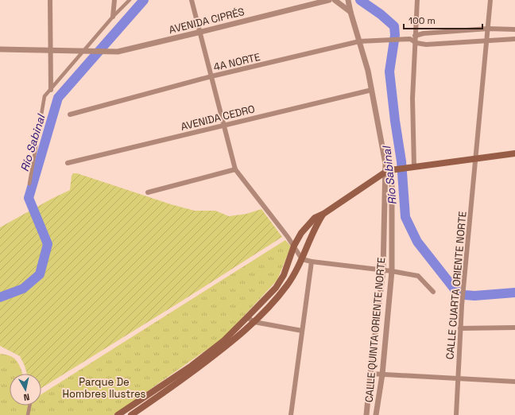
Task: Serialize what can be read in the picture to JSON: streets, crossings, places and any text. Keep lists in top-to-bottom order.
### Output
{
  "streets": {
    "street": [
      "AVENIDA CIPRÉS",
      "4A NORTE",
      "AVENIDA CEDRO",
      "CALLE CUARTA ORIENTE NORTE",
      "CALLE QUINTA ORIENTE NORTE"
    ]
  },
  "water": ["Río Sabinal"],
  "parks": ["Parque De Hombres Ilustres"],
  "scale_bar": "100 m",
  "north": "bottom"
}
